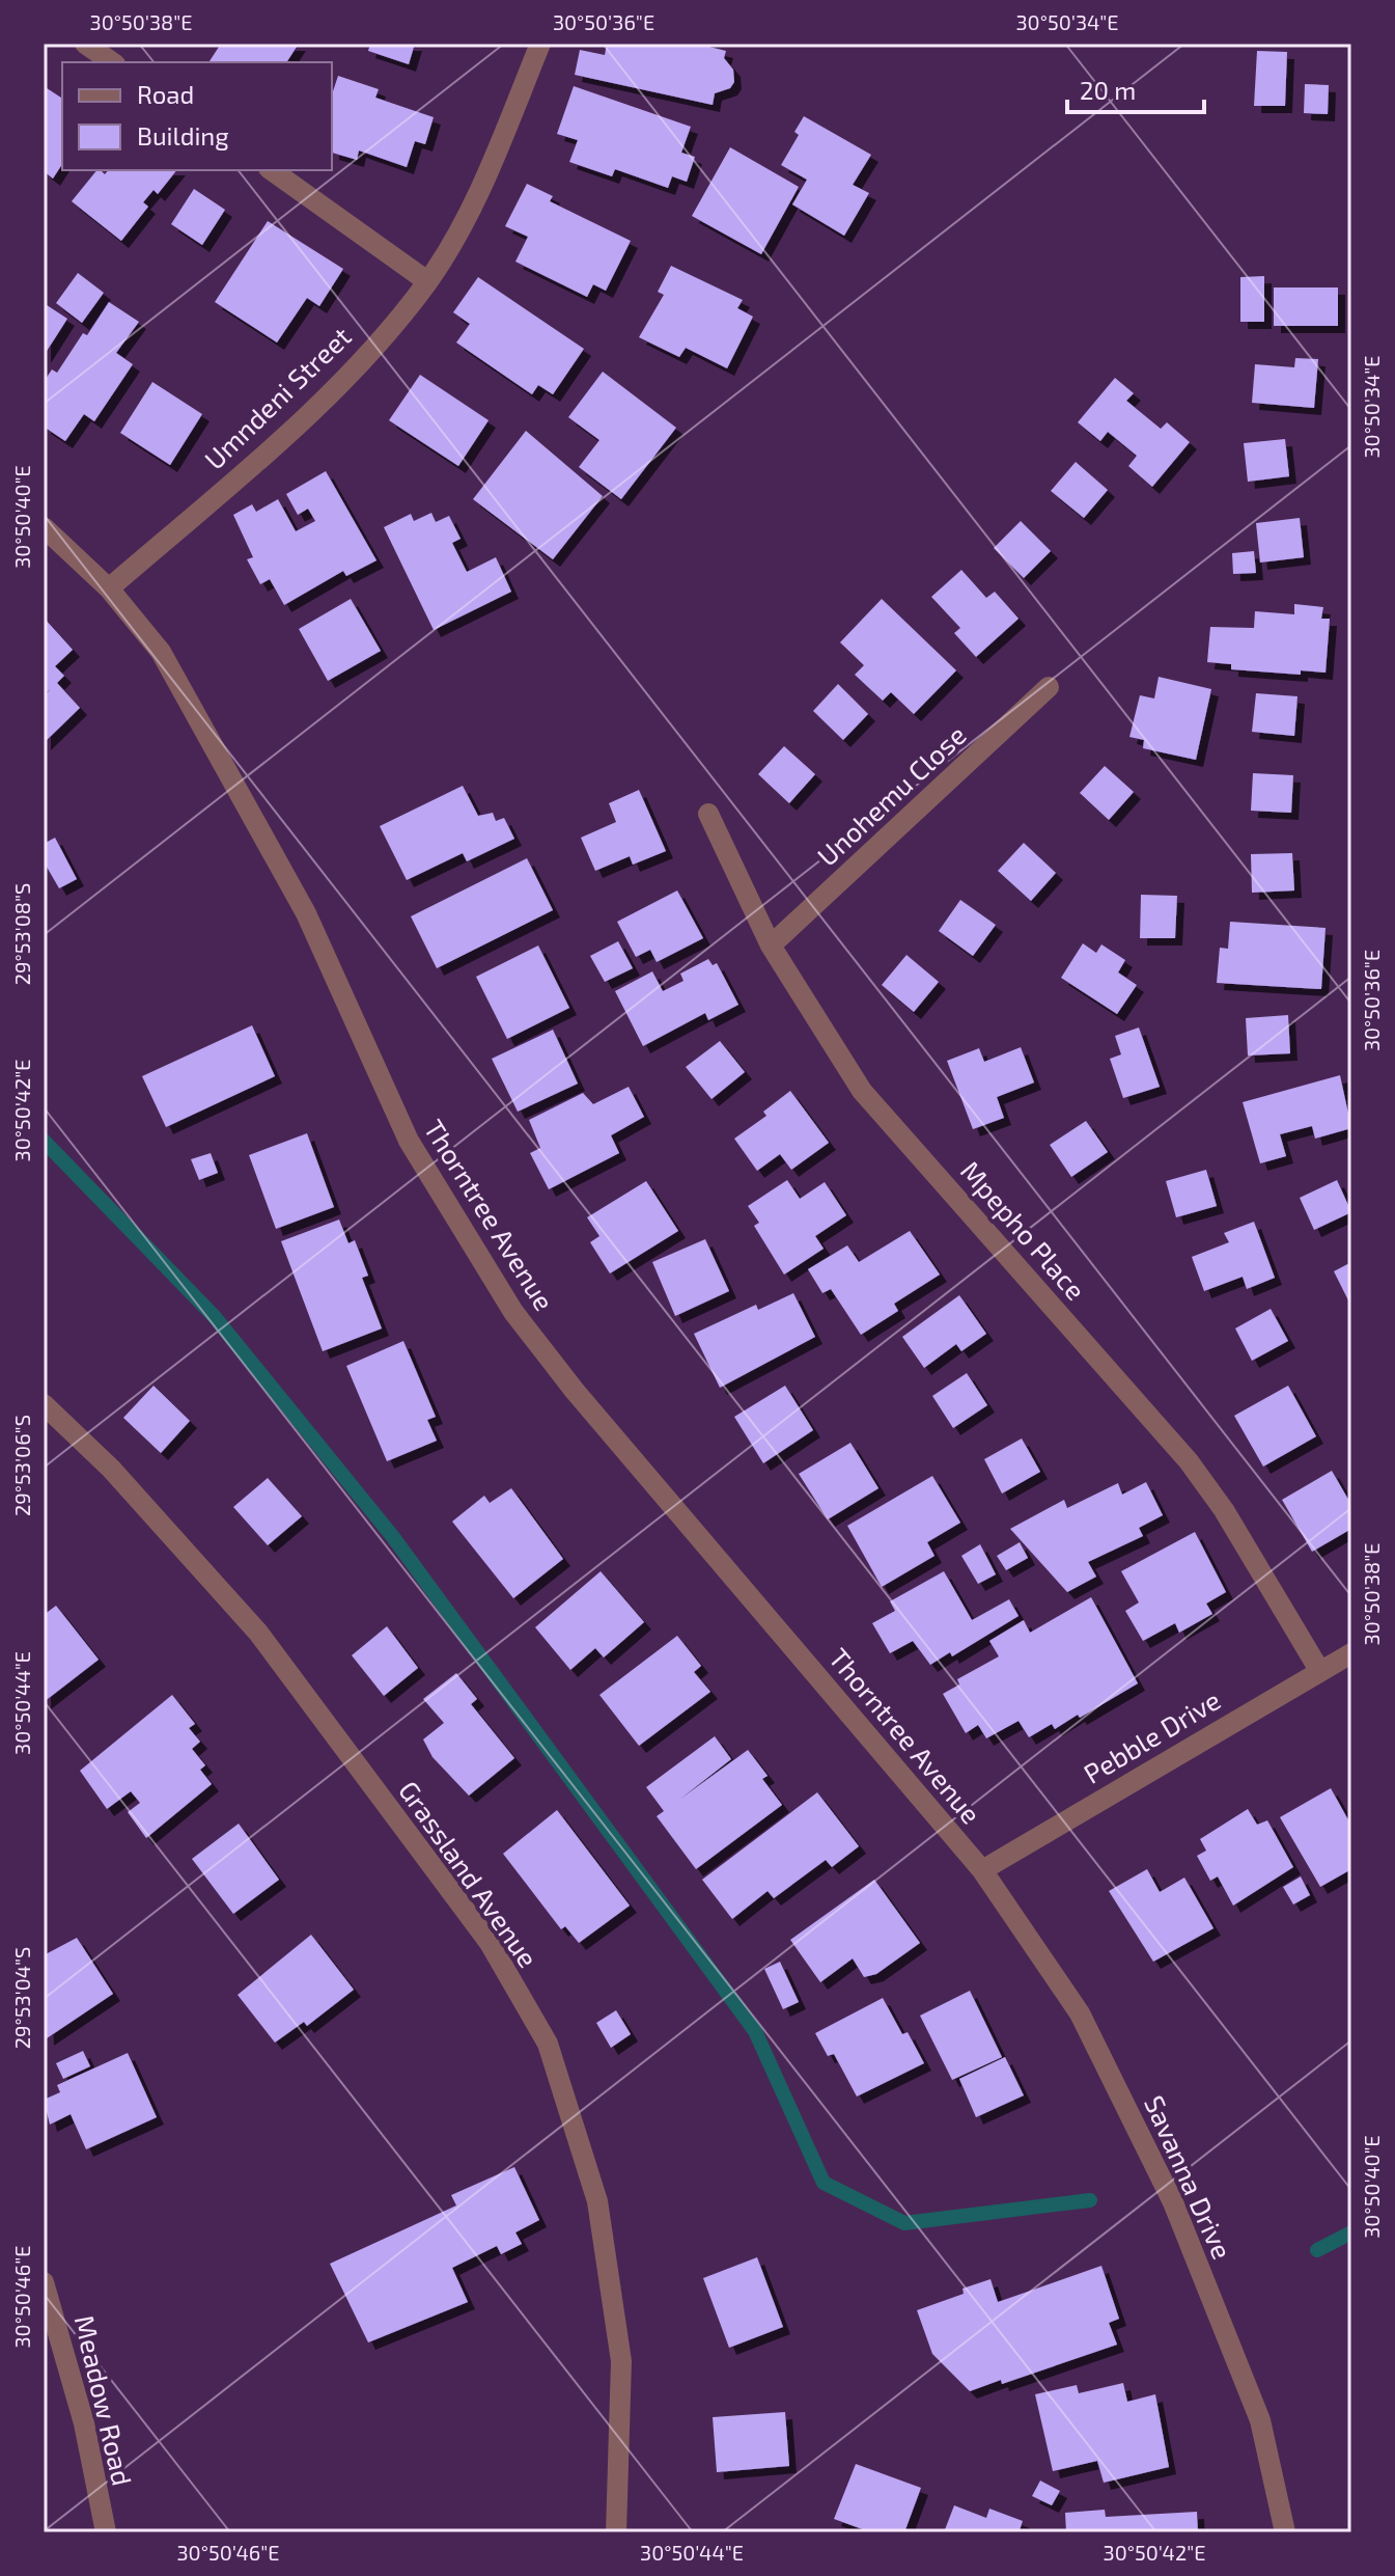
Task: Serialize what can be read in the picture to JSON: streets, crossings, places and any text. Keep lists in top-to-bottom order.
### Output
{
  "streets": {
    "street": [
      "Umndeni Street",
      "Unohemu Close",
      "Thorntree Avenue",
      "Mpepho Place",
      "Pebble Drive",
      "Grassland Avenue",
      "Savanna Drive",
      "Meadow Road"
    ]
  },
  "crossings": [
    ["Umndeni Street", "Thorntree Avenue"],
    ["Unohemu Close", "Mpepho Place"],
    ["Thorntree Avenue", "Pebble Drive"],
    ["Thorntree Avenue", "Savanna Drive"],
    ["Mpepho Place", "Pebble Drive"],
    ["Pebble Drive", "Savanna Drive"]
  ],
  "legend": ["Road", "Building"],
  "scale_bar": "20 m",
  "coordinates": [
    "30°50'38\"E",
    "30°50'36\"E",
    "30°50'34\"E",
    "30°50'40\"E",
    "29°53'08\"S",
    "30°50'42\"E",
    "29°53'06\"S",
    "30°50'44\"E",
    "29°53'04\"S",
    "30°50'46\"E"
  ]
}
